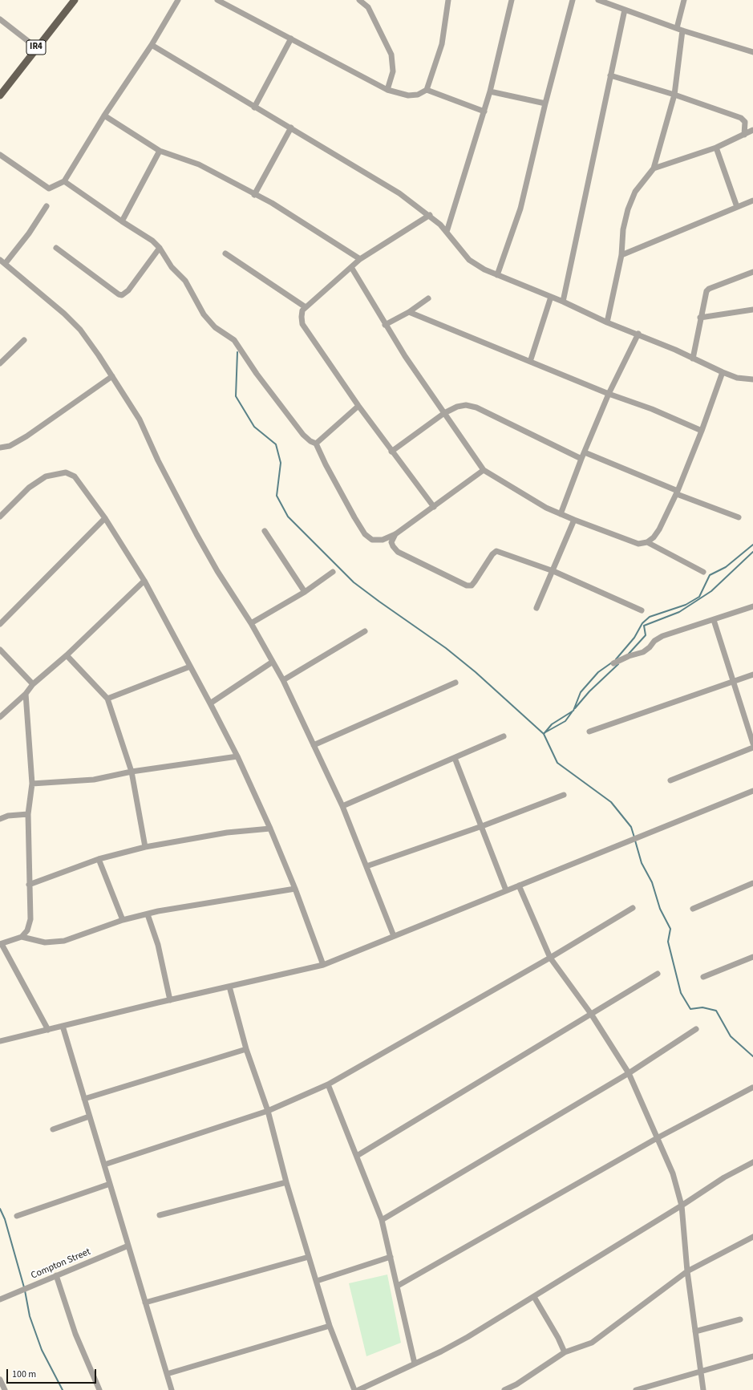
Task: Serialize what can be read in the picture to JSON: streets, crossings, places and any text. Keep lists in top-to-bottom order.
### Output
{
  "streets": {
    "main road": ["IR4"],
    "street": ["Compton Street"]
  },
  "scale_bar": "100 m"
}
